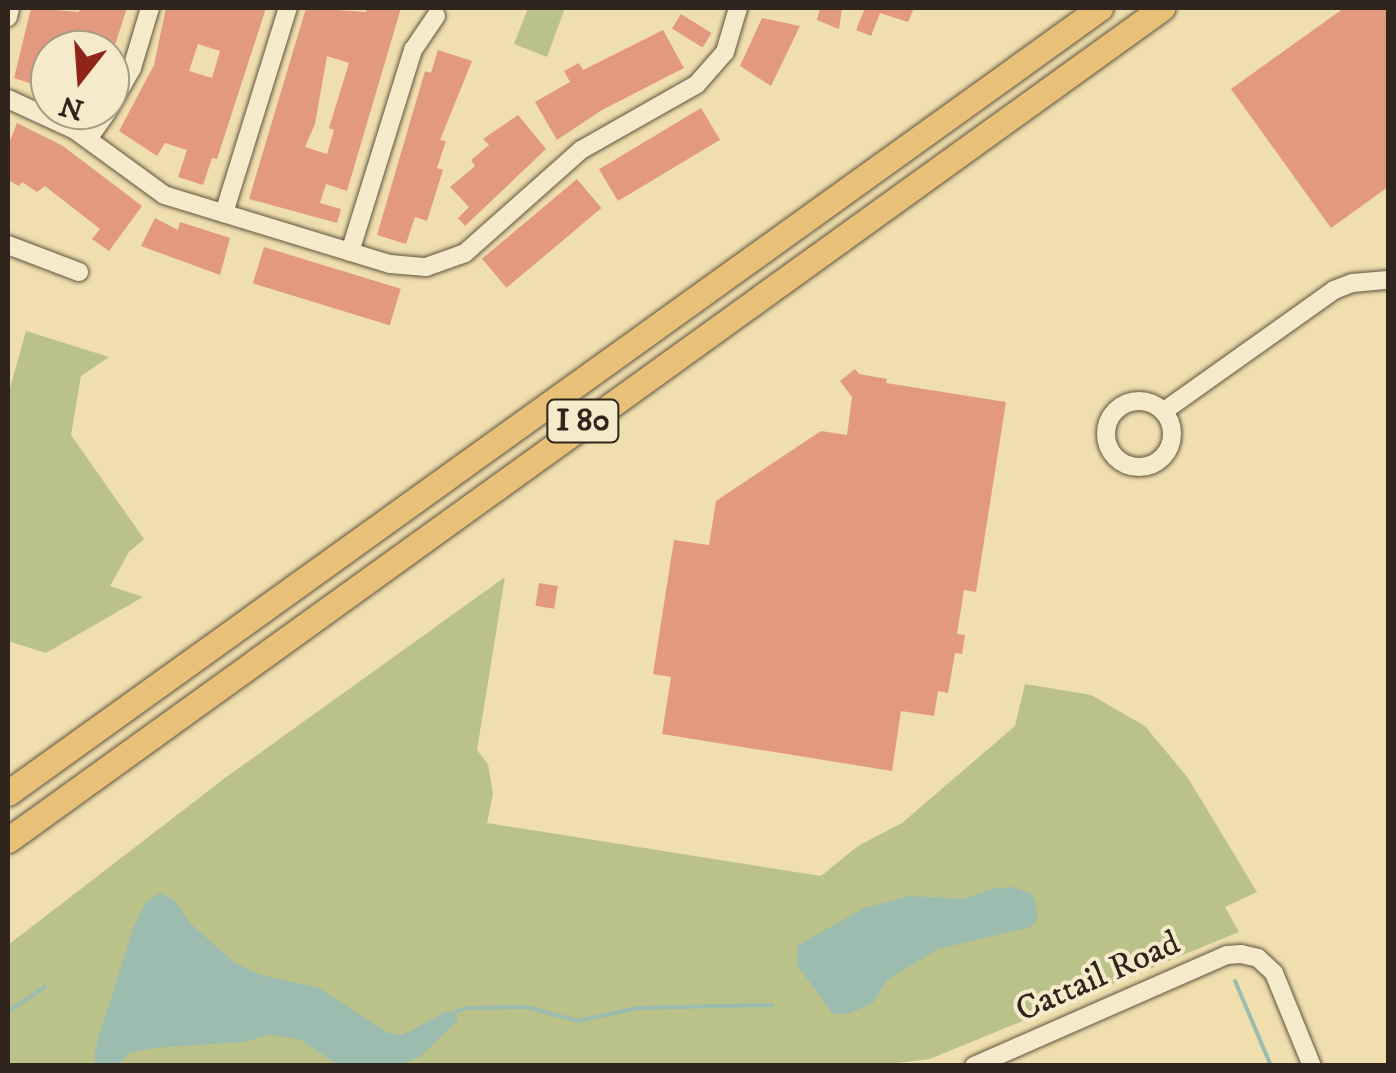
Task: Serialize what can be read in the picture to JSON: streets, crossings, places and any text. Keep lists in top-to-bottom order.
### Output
{
  "streets": {
    "highway": ["I 80"],
    "street": ["Cattail Road"]
  },
  "north": "bottom"
}
